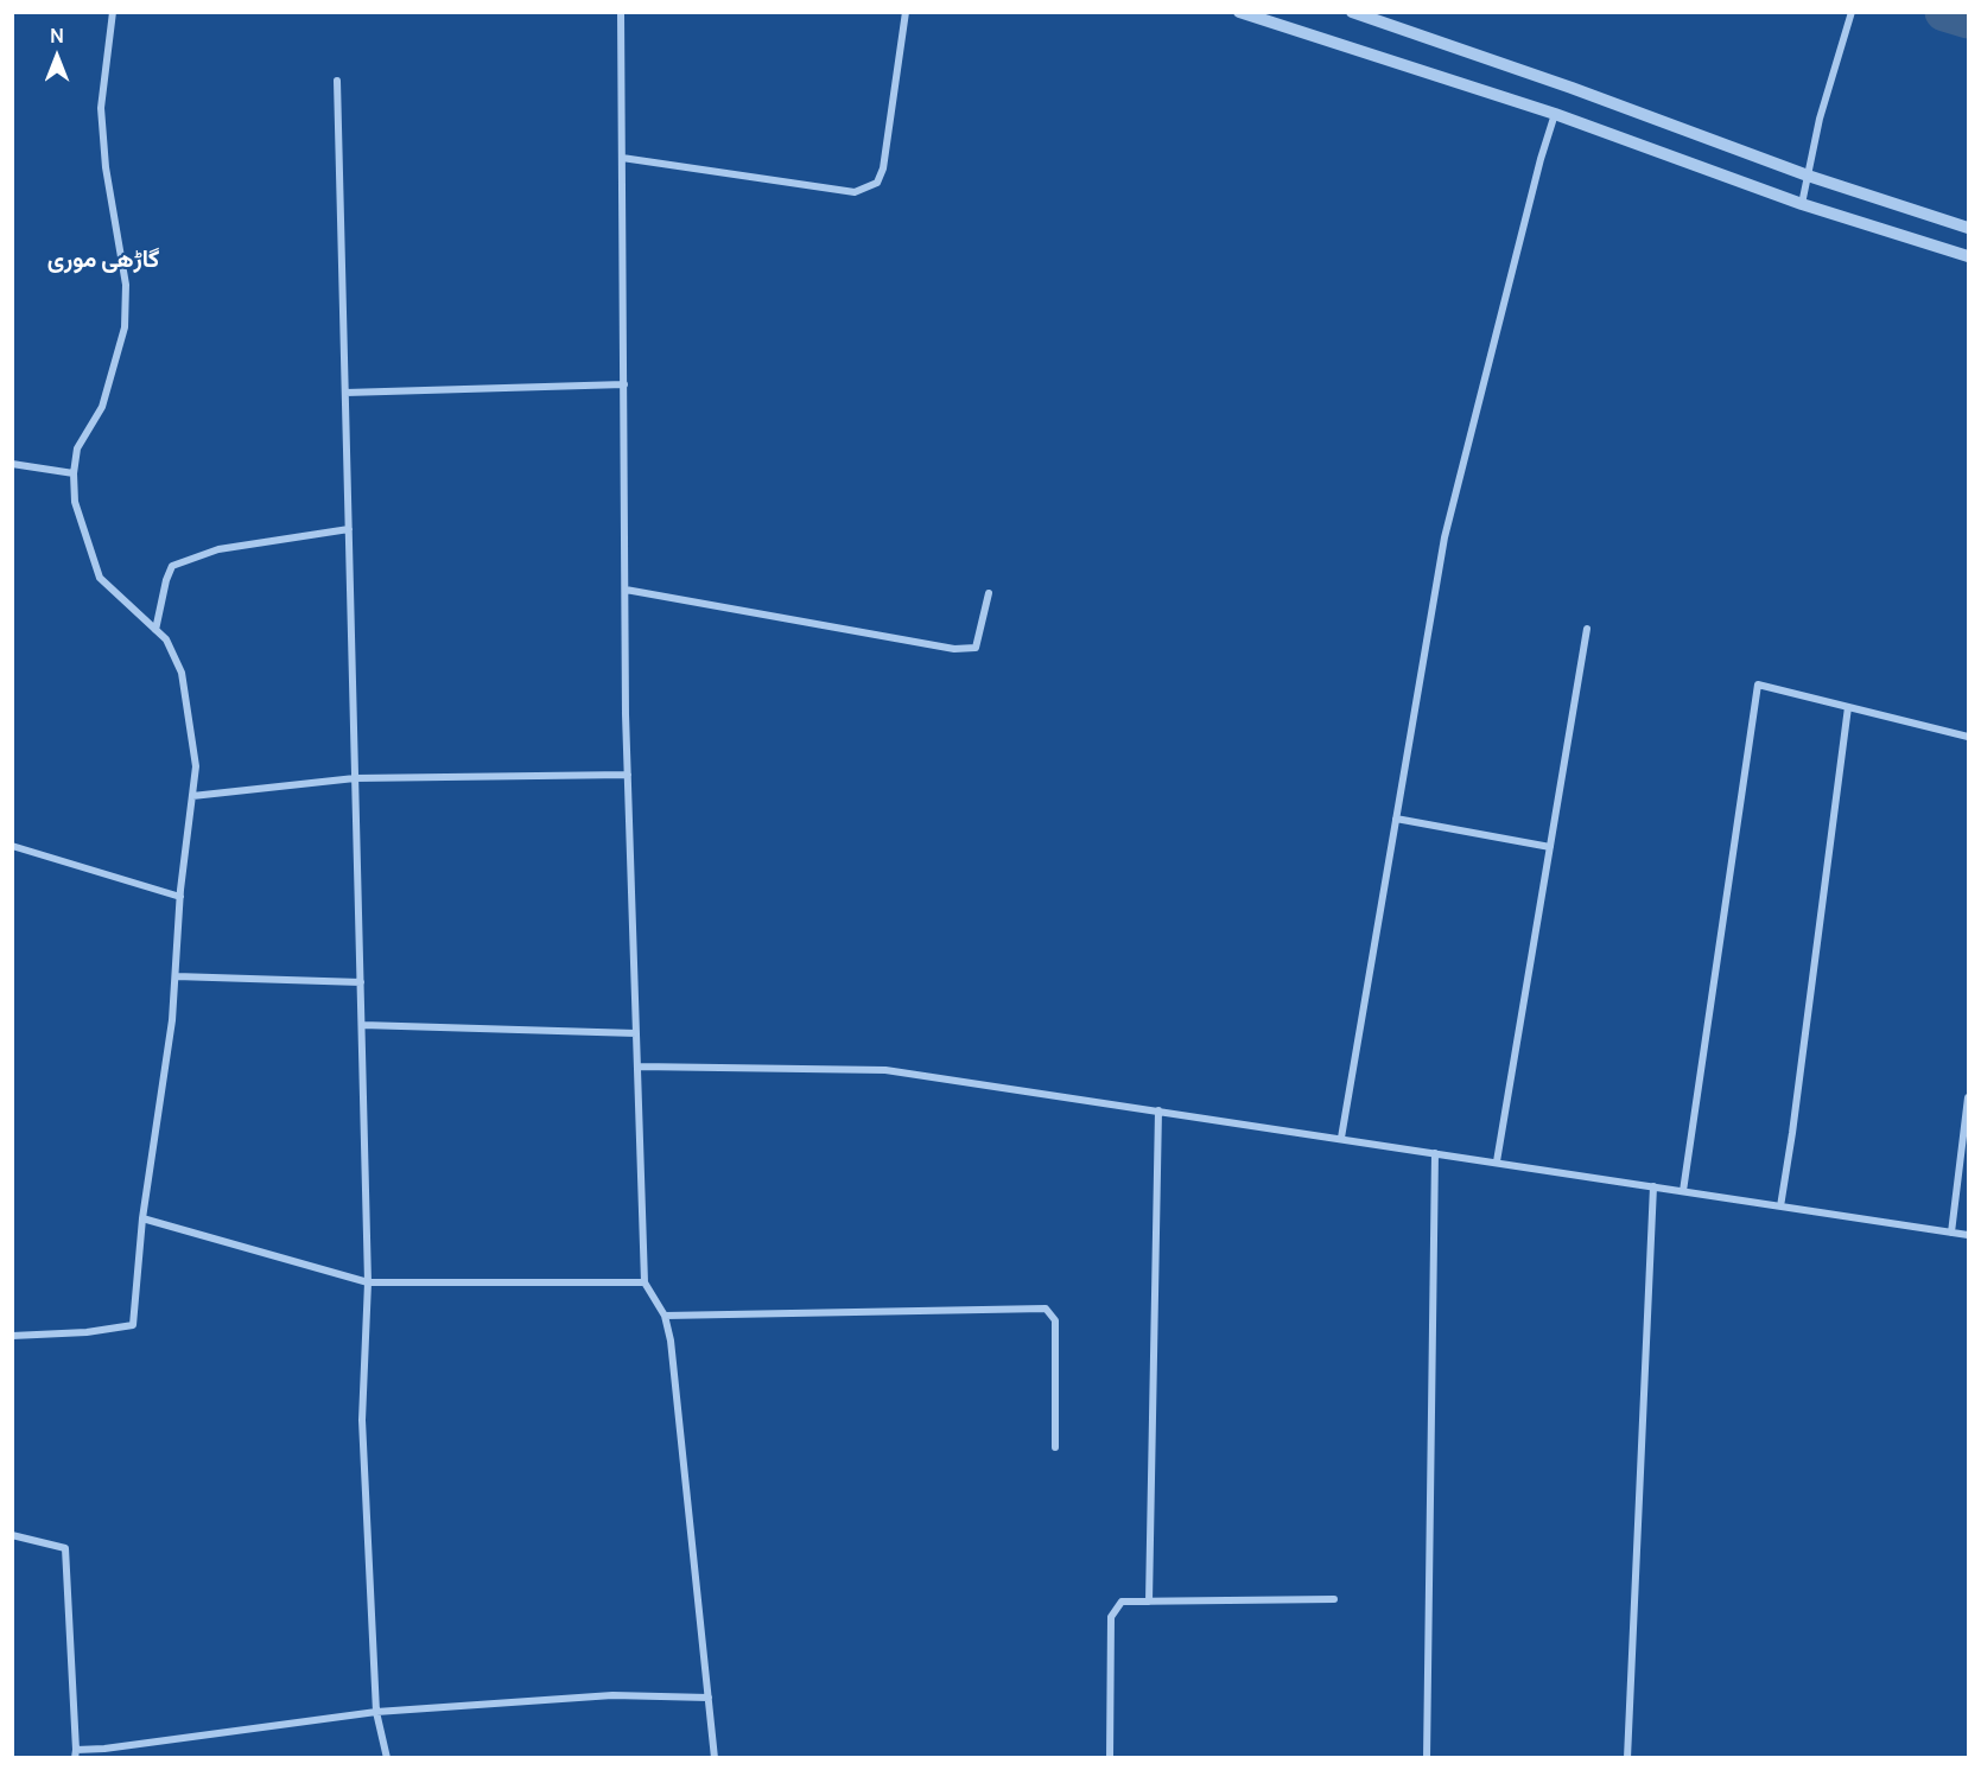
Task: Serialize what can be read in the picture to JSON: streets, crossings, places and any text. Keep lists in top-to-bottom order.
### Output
{
  "districts": ["گاڑھی موری"],
  "north": "top"
}
